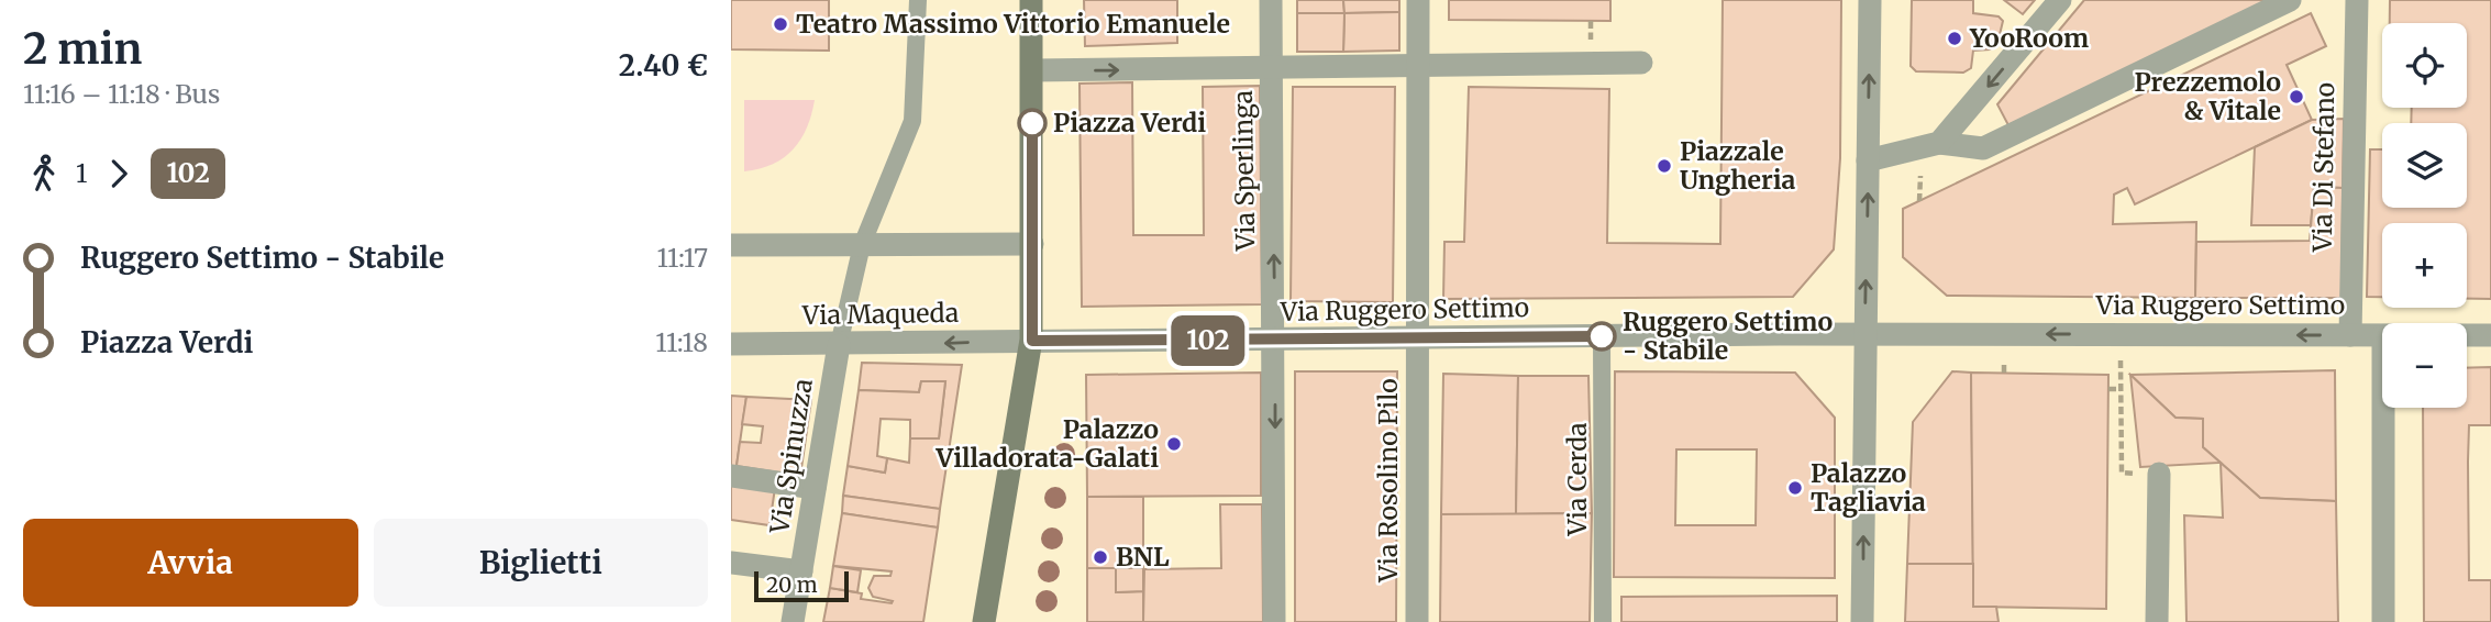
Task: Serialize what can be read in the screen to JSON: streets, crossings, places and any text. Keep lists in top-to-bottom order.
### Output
{
  "streets": {
    "street": [
      "Via Di Stefano",
      "Via Sperlinga",
      "Via Ruggero Settimo",
      "Via Maqueda",
      "Via Spinuzza",
      "Via Rosolino Pilo"
    ],
    "lane": ["Via Cerda"]
  },
  "crossings": [
    ["Via Di Stefano", "Via Ruggero Settimo"],
    ["Via Sperlinga", "Via Ruggero Settimo"],
    ["Via Ruggero Settimo", "Via Maqueda"],
    ["Via Ruggero Settimo", "Via Cerda"],
    ["Via Ruggero Settimo", "Via Rosolino Pilo"],
    ["Via Maqueda", "Via Spinuzza"]
  ],
  "places": [
    "Teatro Massimo Vittorio Emanuele",
    "YooRoom",
    "Prezzemolo & Vitale",
    "Piazza Verdi",
    "Piazzale Ungheria",
    "Ruggero Settimo - Stabile",
    "Palazzo Villadorata-Galati",
    "Palazzo Tagliavia",
    "BNL"
  ],
  "lines": ["bus line 102"],
  "scale_bar": "20 m",
  "page": {
    "heading": ["2 min", "11:16 – 11:18 · Bus", "2.40 €"],
    "on_map": "102",
    "map_buttons": ["+", "−"],
    "legs": ["1", "102"],
    "list": [
      {
        "name": "Ruggero Settimo - Stabile",
        "value": "11:17"
      },
      {
        "name": "Piazza Verdi",
        "value": "11:18"
      }
    ],
    "buttons": ["Avvia", "Biglietti"],
    "scale": "20 m"
  }
}
